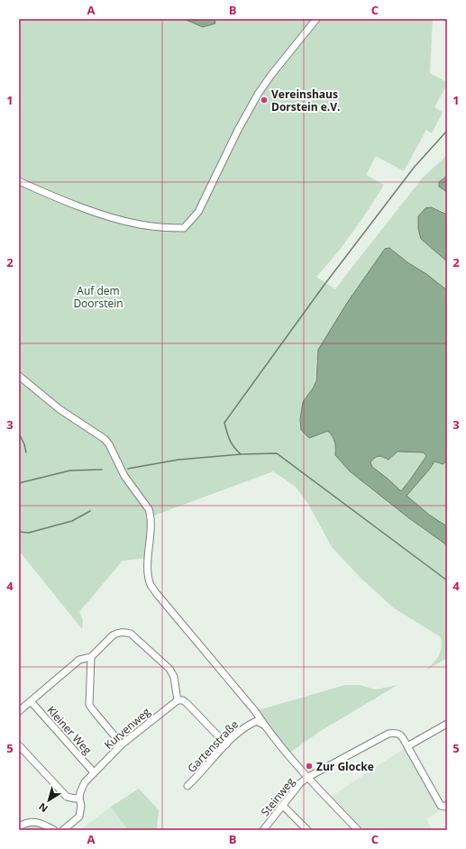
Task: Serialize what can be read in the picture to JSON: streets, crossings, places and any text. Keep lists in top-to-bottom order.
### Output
{
  "streets": {
    "street": [
      "Kurvenweg",
      "Kleiner Weg",
      "Gartenstraße",
      "Steinweg"
    ]
  },
  "crossings": [
    ["Kurvenweg", "Kleiner Weg"]
  ],
  "parks": ["Auf dem Doorstein"],
  "places": ["Vereinshaus Dorstein e.V.", "Zur Glocke"],
  "north": "bottom left",
  "grid": {
    "columns": ["A", "B", "C"],
    "rows": [
      "1",
      "2",
      "3",
      "4",
      "5"
    ]
  }
}
